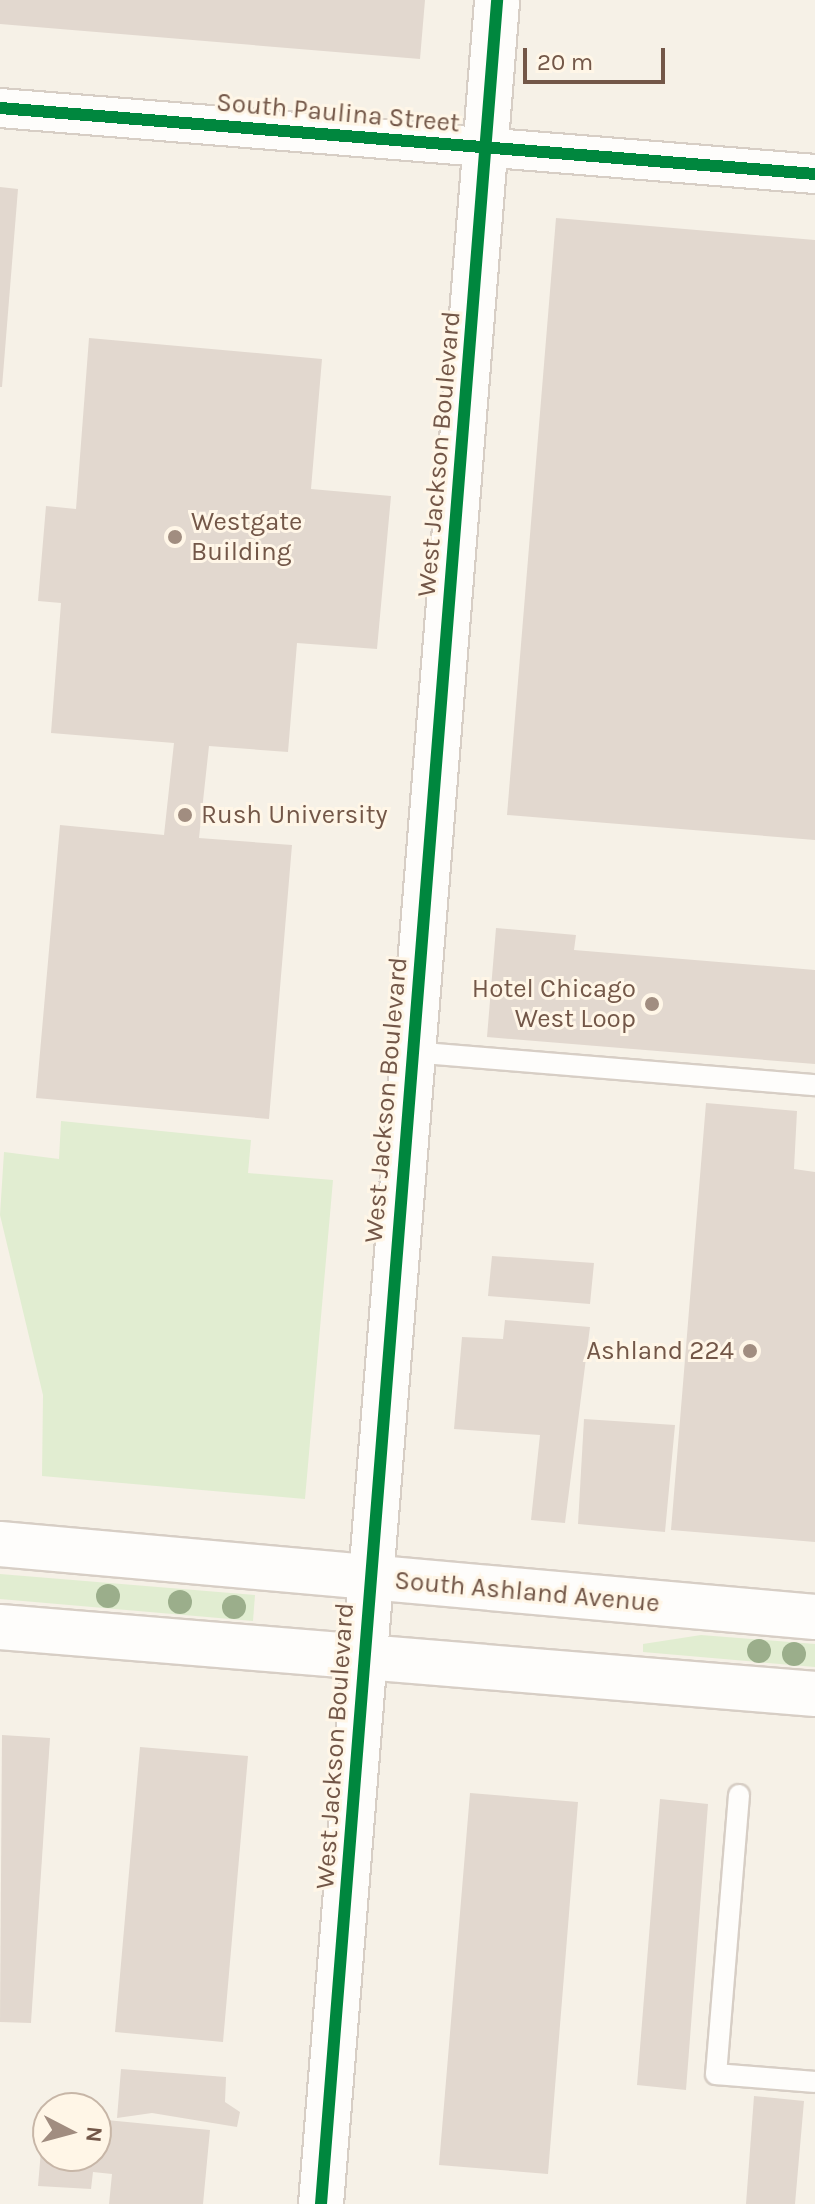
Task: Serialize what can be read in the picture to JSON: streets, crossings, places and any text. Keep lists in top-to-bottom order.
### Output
{
  "streets": {
    "street": ["South Paulina Street", "West Jackson Boulevard", "South Ashland Avenue"]
  },
  "crossings": [
    ["South Paulina Street", "West Jackson Boulevard"],
    ["West Jackson Boulevard", "South Ashland Avenue"]
  ],
  "places": [
    "Westgate Building",
    "Rush University",
    "Hotel Chicago West Loop",
    "Ashland 224"
  ],
  "scale_bar": "20 m",
  "north": "right"
}
